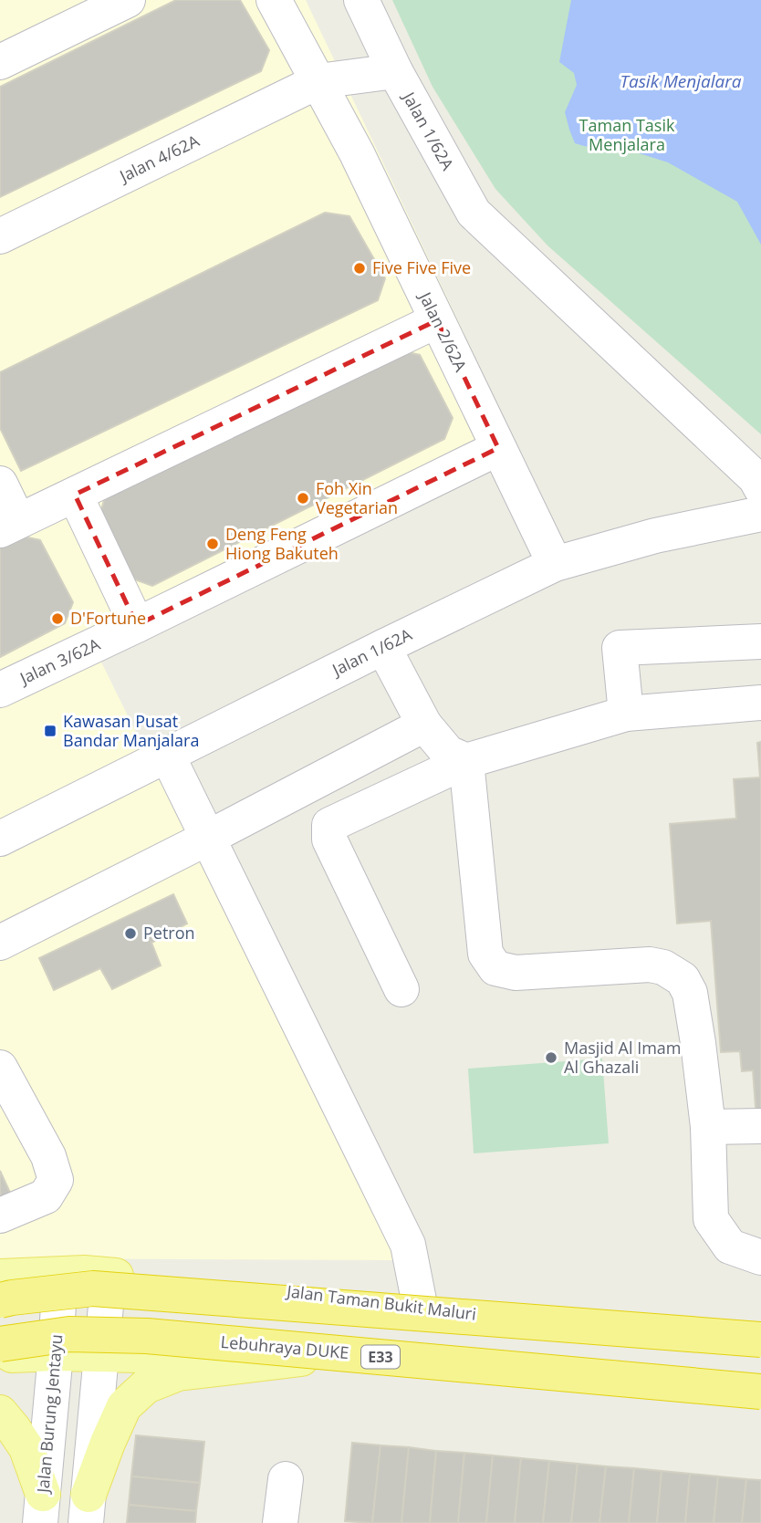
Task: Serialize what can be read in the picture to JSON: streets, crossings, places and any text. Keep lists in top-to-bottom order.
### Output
{
  "streets": {
    "highway": ["Lebuhraya DUKE", "E33"],
    "main road": ["Jalan Taman Bukit Maluri"],
    "street": [
      "Jalan 1/62A",
      "Jalan 4/62A",
      "Jalan 2/62A",
      "Jalan 3/62A",
      "Jalan Burung Jentayu"
    ]
  },
  "crossings": [
    ["Jalan 1/62A", "Jalan 4/62A"],
    ["Jalan 1/62A", "Jalan 2/62A"],
    ["Jalan 4/62A", "Jalan 2/62A"],
    ["Jalan 2/62A", "Jalan 3/62A"]
  ],
  "water": ["Tasik Menjalara"],
  "parks": ["Taman Tasik Menjalara"],
  "places": {
    "other": [
      "Five Five Five",
      "Foh Xin Vegetarian",
      "Deng Feng Hiong Bakuteh",
      "D'Fortune",
      "Petron",
      "Masjid Al Imam Al Ghazali"
    ],
    "transit": ["Kawasan Pusat Bandar Manjalara"]
  }
}
